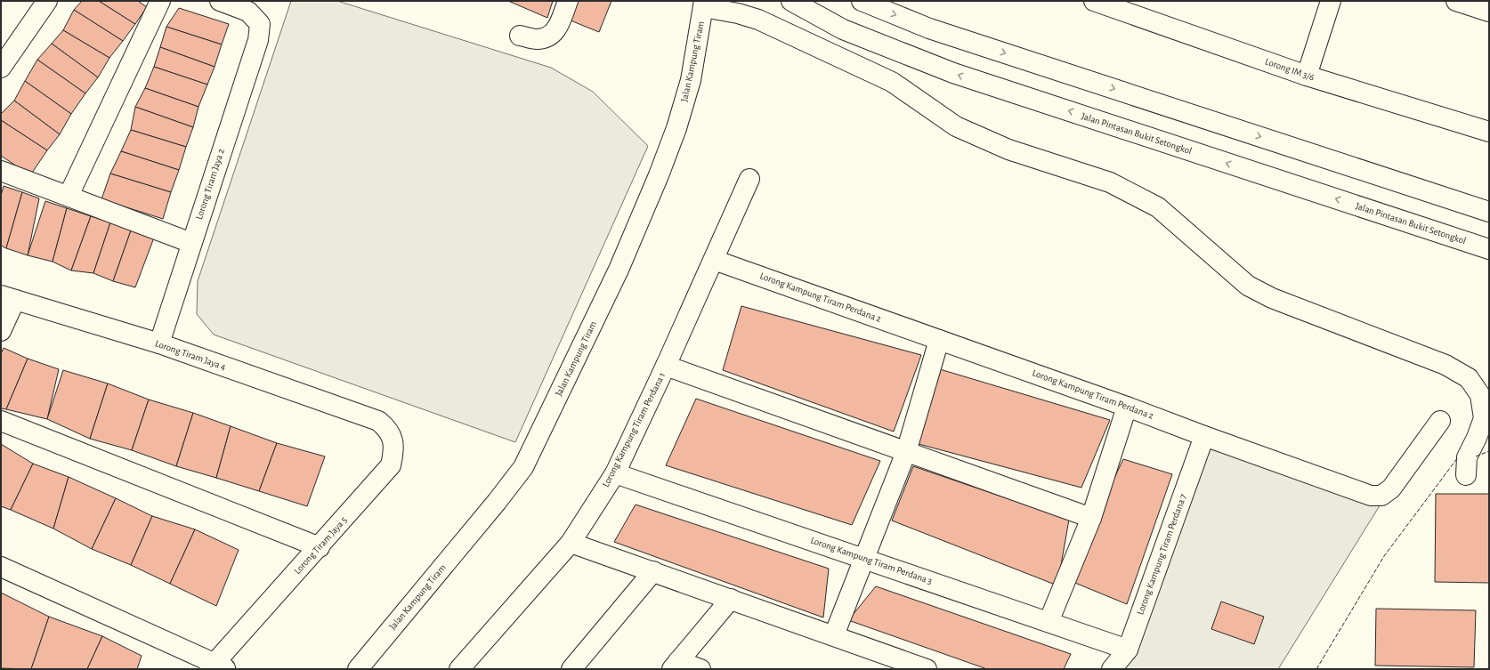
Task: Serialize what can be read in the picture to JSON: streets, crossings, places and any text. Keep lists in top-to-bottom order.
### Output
{
  "streets": {
    "street": [
      "Jalan Kampung Tiram",
      "Lorong IM 3/6",
      "Jalan Pintasan Bukit Setongkol",
      "Lorong Tiram Jaya 2",
      "Lorong Kampung Tiram Perdana 2",
      "Lorong Tiram Jaya 4",
      "Lorong Kampung Tiram Perdana 1",
      "Lorong Tiram Jaya 5",
      "Lorong Kampung Tiram Perdana 7",
      "Lorong Kampung Tiram Perdana 3"
    ]
  },
  "crossings": [
    ["Lorong Tiram Jaya 2", "Lorong Tiram Jaya 4"],
    ["Lorong Kampung Tiram Perdana 2", "Lorong Kampung Tiram Perdana 1"],
    ["Lorong Kampung Tiram Perdana 2", "Lorong Kampung Tiram Perdana 7"],
    ["Lorong Tiram Jaya 4", "Lorong Tiram Jaya 5"],
    ["Lorong Kampung Tiram Perdana 1", "Lorong Kampung Tiram Perdana 3"],
    ["Lorong Kampung Tiram Perdana 7", "Lorong Kampung Tiram Perdana 3"]
  ]
}
